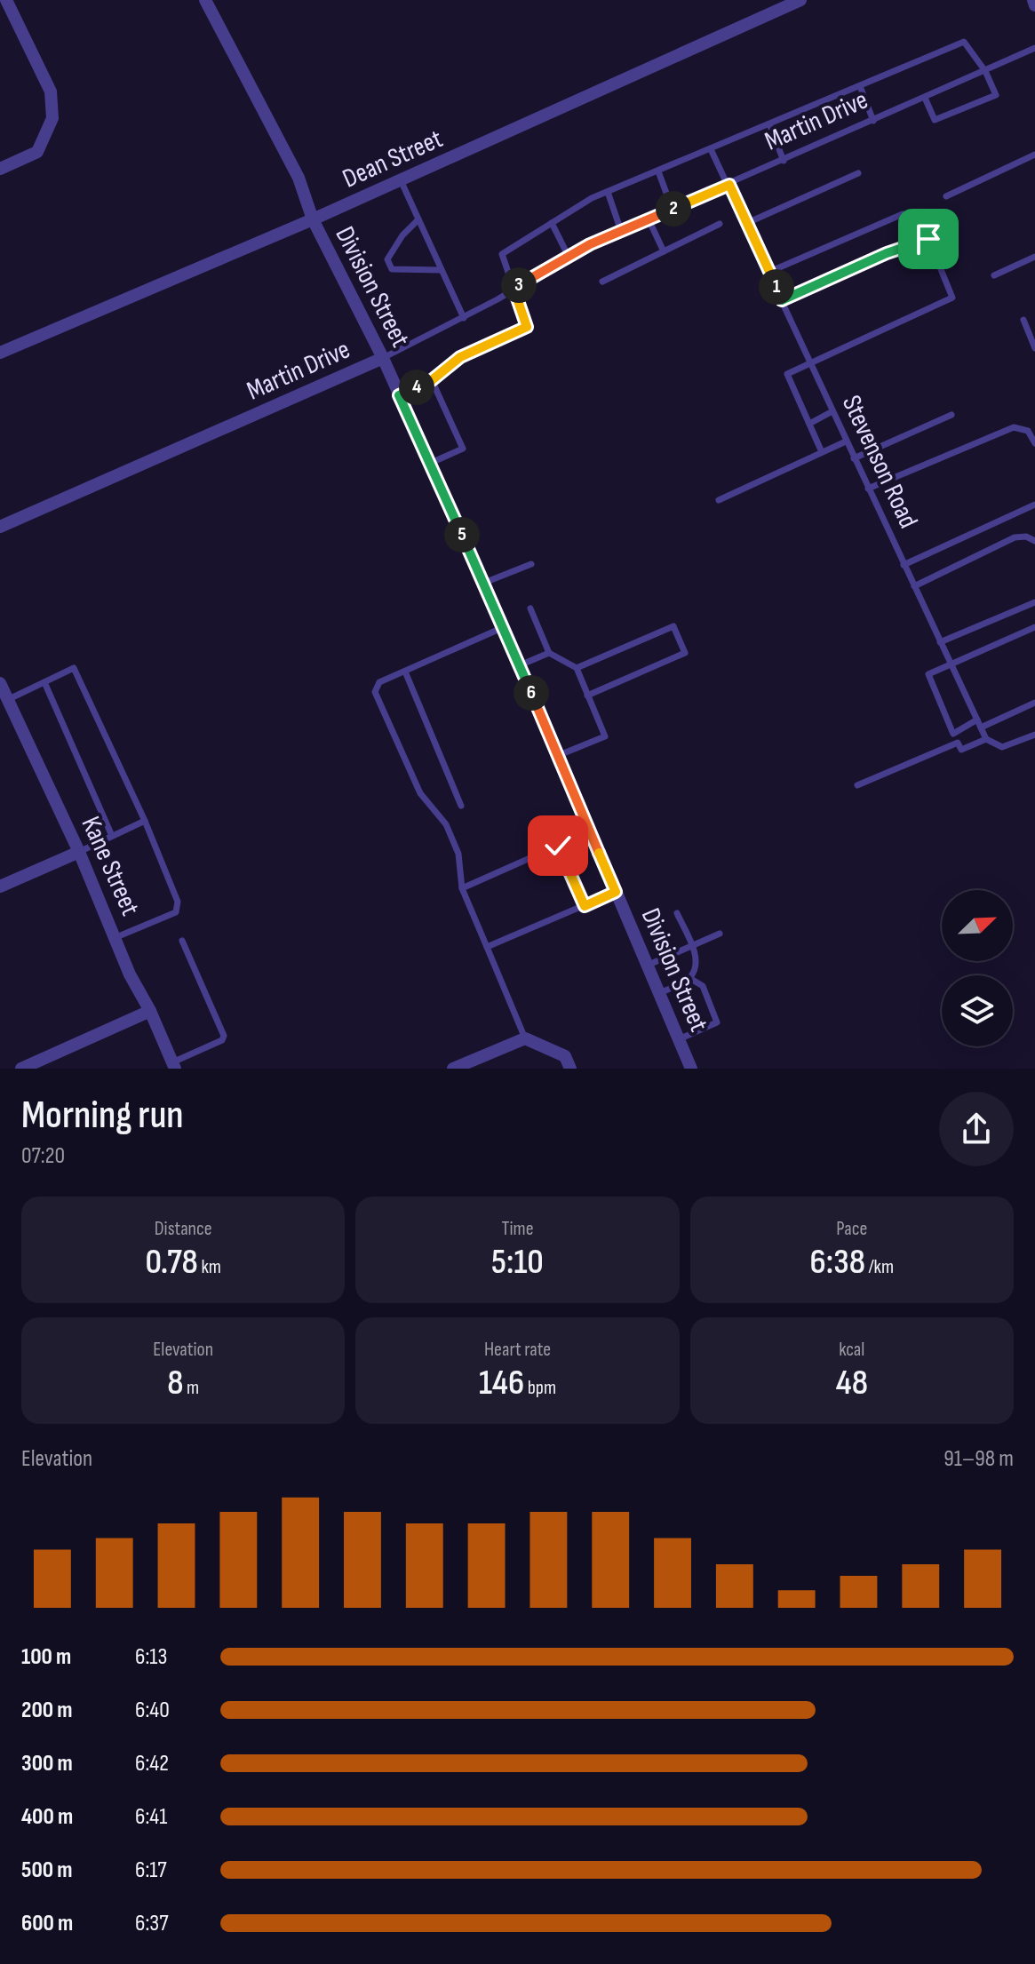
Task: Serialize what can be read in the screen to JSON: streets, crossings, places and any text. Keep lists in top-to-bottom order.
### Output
{
  "streets": {
    "street": [
      "Martin Drive",
      "Dean Street",
      "Division Street",
      "Kane Street"
    ],
    "lane": ["Stevenson Road"]
  },
  "crossings": [
    ["Martin Drive", "Division Street"],
    ["Martin Drive", "Stevenson Road"],
    ["Dean Street", "Division Street"]
  ],
  "north": "top right",
  "page": {
    "pins": [
      "2",
      "3",
      "1",
      "4",
      "5",
      "6"
    ],
    "heading": ["Morning run", "07:20"],
    "stats": [
      ["Distance", "0.78 km"],
      ["Time", "5:10"],
      ["Pace", "6:38 /km"],
      ["Elevation", "8 m"],
      ["Heart rate", "146 bpm"],
      ["kcal", "48"]
    ],
    "chart": ["Elevation", "91–98 m"],
    "list": [
      {
        "name": "100 m",
        "note": "6:13"
      },
      {
        "name": "200 m",
        "note": "6:40"
      },
      {
        "name": "300 m",
        "note": "6:42"
      },
      {
        "name": "400 m",
        "note": "6:41"
      },
      {
        "name": "500 m",
        "note": "6:17"
      },
      {
        "name": "600 m",
        "note": "6:37"
      }
    ]
  }
}
